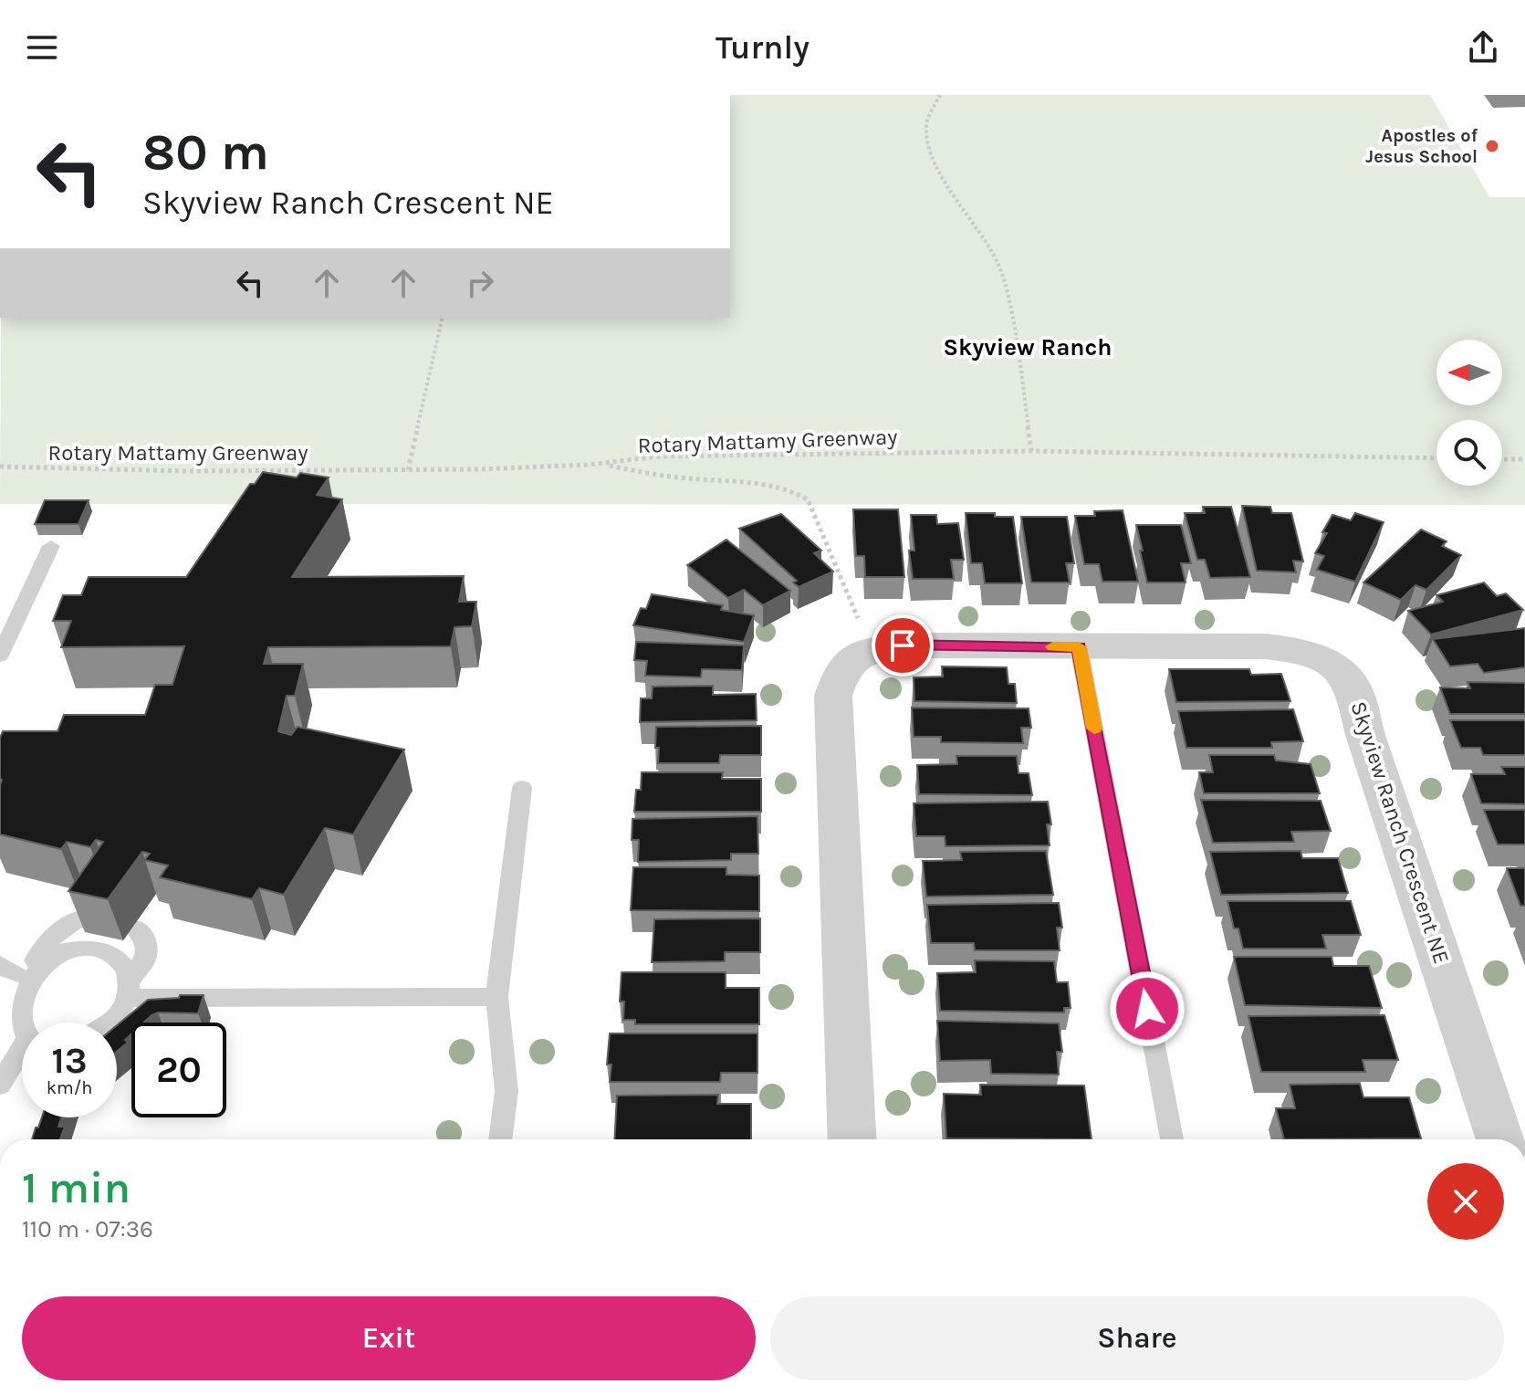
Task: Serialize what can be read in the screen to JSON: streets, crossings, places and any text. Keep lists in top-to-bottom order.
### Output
{
  "streets": {
    "street": ["Skyview Ranch Crescent NE"],
    "path": ["Rotary Mattamy Greenway"]
  },
  "districts": ["Skyview Ranch"],
  "places": ["Apostles of Jesus School"],
  "north": "left",
  "page": {
    "header": "Turnly",
    "turn": ["80 m", "Skyview Ranch Crescent NE"],
    "speed": "13 km/h",
    "limit": "20",
    "heading": ["1 min", "110 m · 07:36"],
    "buttons": ["Exit", "Share"]
  }
}
